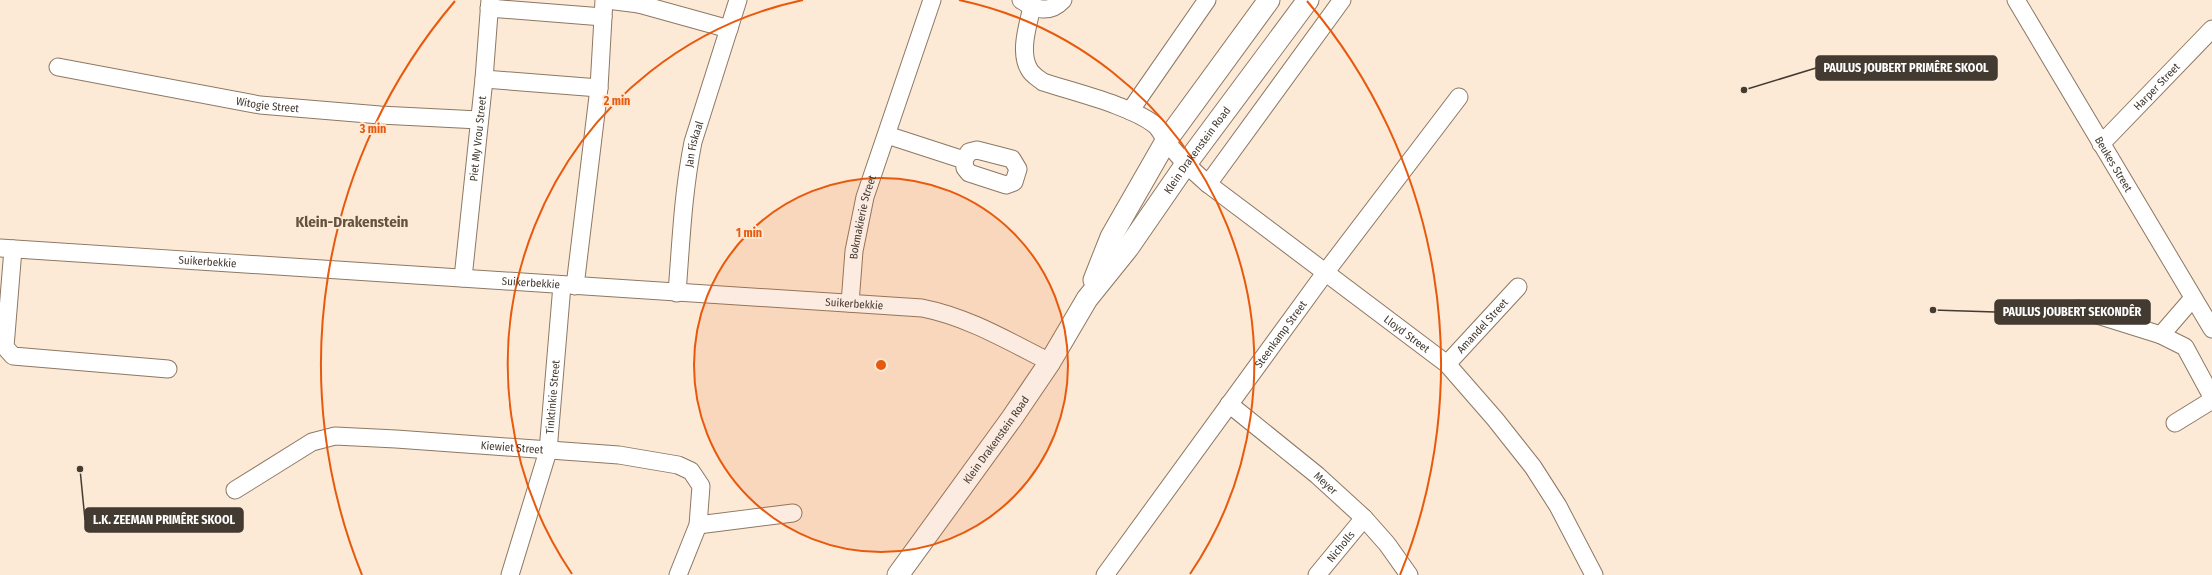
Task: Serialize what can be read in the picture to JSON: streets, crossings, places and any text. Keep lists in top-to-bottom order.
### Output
{
  "streets": {
    "main road": ["Klein Drakenstein Road"],
    "street": [
      "Harper Street",
      "Witogie Street",
      "Piet My Vrou Street",
      "Jan Fiskaal",
      "Beukes Street",
      "Bokmakierie Street",
      "Suikerbekkie",
      "Amandel Street",
      "Steenkamp Street",
      "Lloyd Street",
      "Tinktinkie Street",
      "Kiewiet Street",
      "Meyer",
      "Nicholls"
    ]
  },
  "crossings": [
    ["Harper Street", "Beukes Street"],
    ["Witogie Street", "Piet My Vrou Street"],
    ["Piet My Vrou Street", "Suikerbekkie"],
    ["Jan Fiskaal", "Suikerbekkie"],
    ["Klein Drakenstein Road", "Suikerbekkie"],
    ["Klein Drakenstein Road", "Lloyd Street"],
    ["Bokmakierie Street", "Suikerbekkie"],
    ["Suikerbekkie", "Tinktinkie Street"],
    ["Amandel Street", "Lloyd Street"],
    ["Steenkamp Street", "Lloyd Street"],
    ["Steenkamp Street", "Meyer"],
    ["Tinktinkie Street", "Kiewiet Street"],
    ["Meyer", "Nicholls"]
  ],
  "districts": ["Klein-Drakenstein"],
  "places": ["PAULUS JOUBERT PRIMÊRE SKOOL", "PAULUS JOUBERT SEKONDÊR", "L.K. ZEEMAN PRIMÊRE SKOOL"],
  "rings": ["2 min", "3 min", "1 min"]
}
